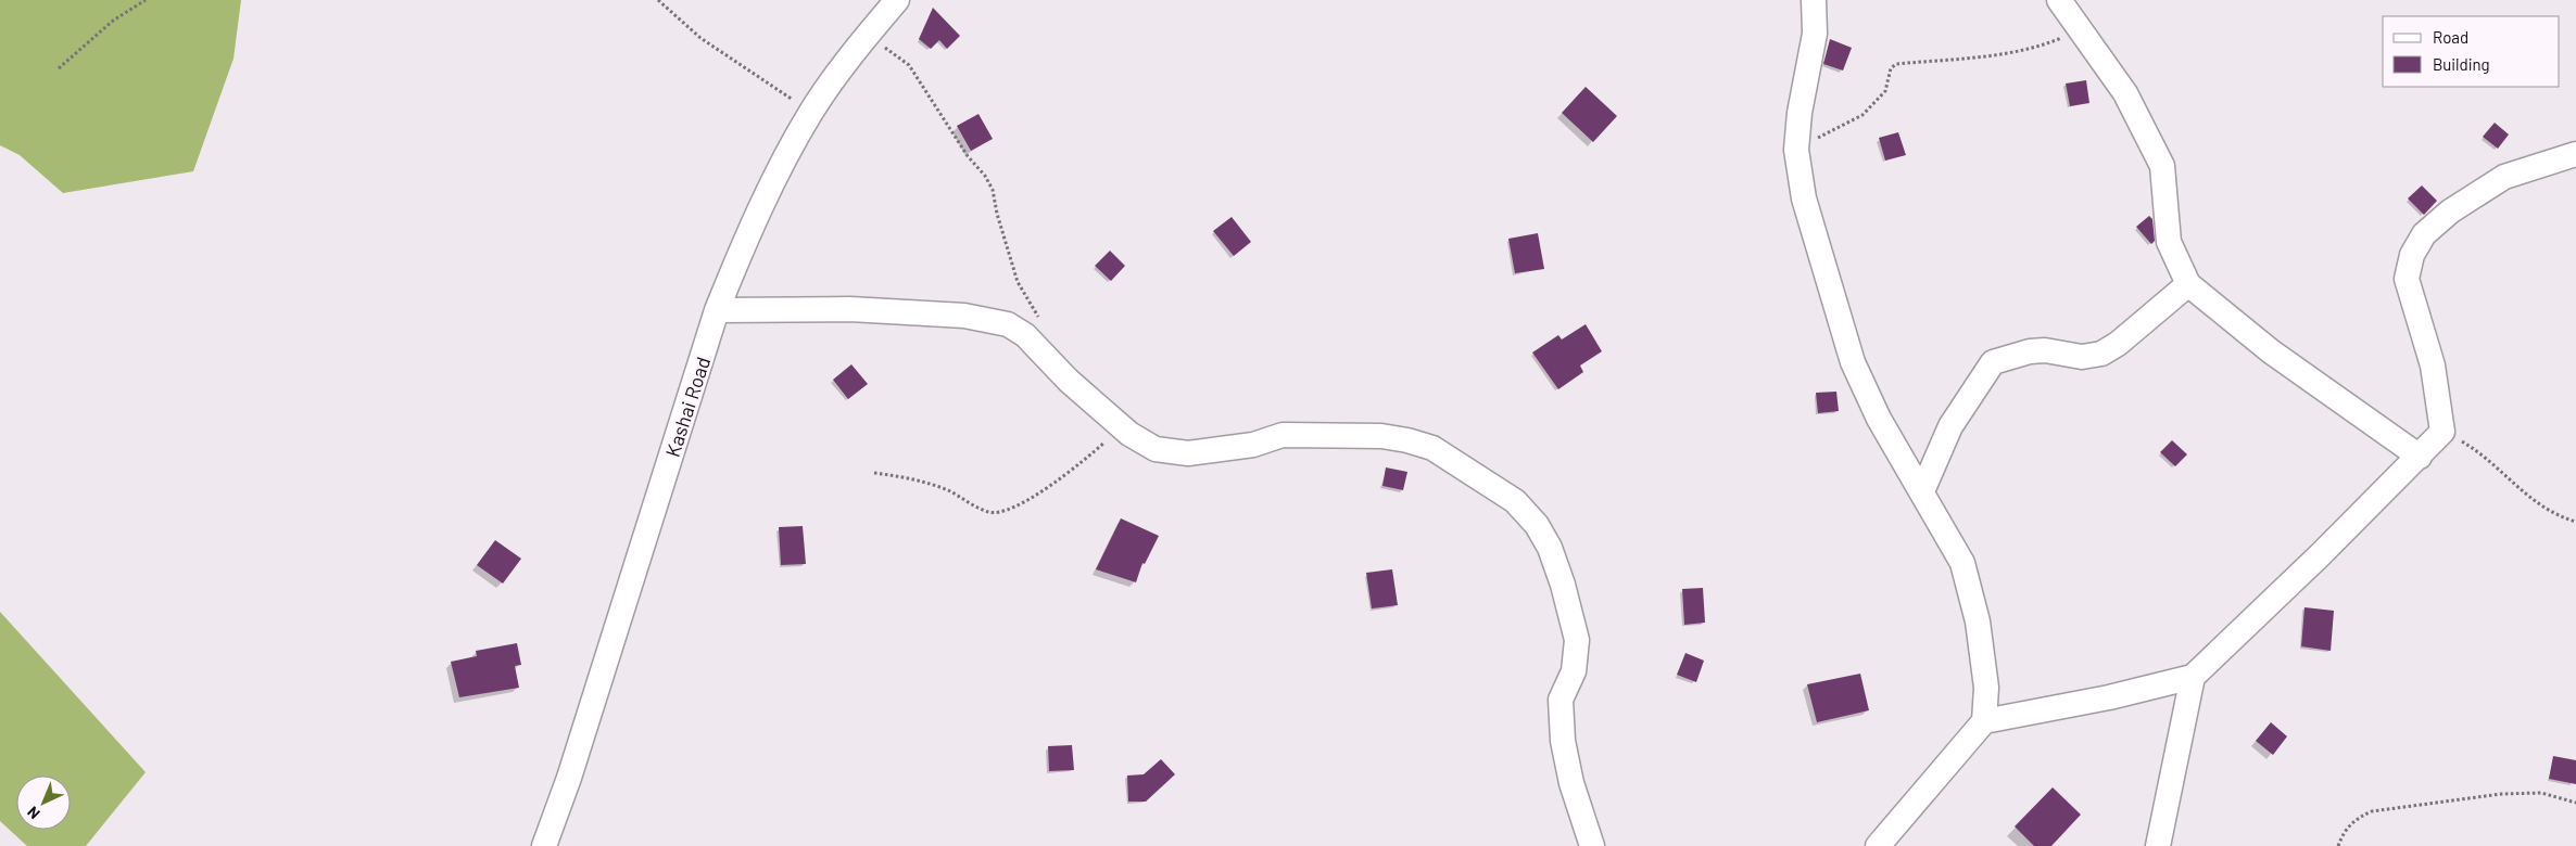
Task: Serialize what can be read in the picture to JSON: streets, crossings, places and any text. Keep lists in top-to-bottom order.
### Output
{
  "streets": {
    "street": ["Kashai Road"]
  },
  "legend": ["Road", "Building"],
  "north": "bottom left"
}
